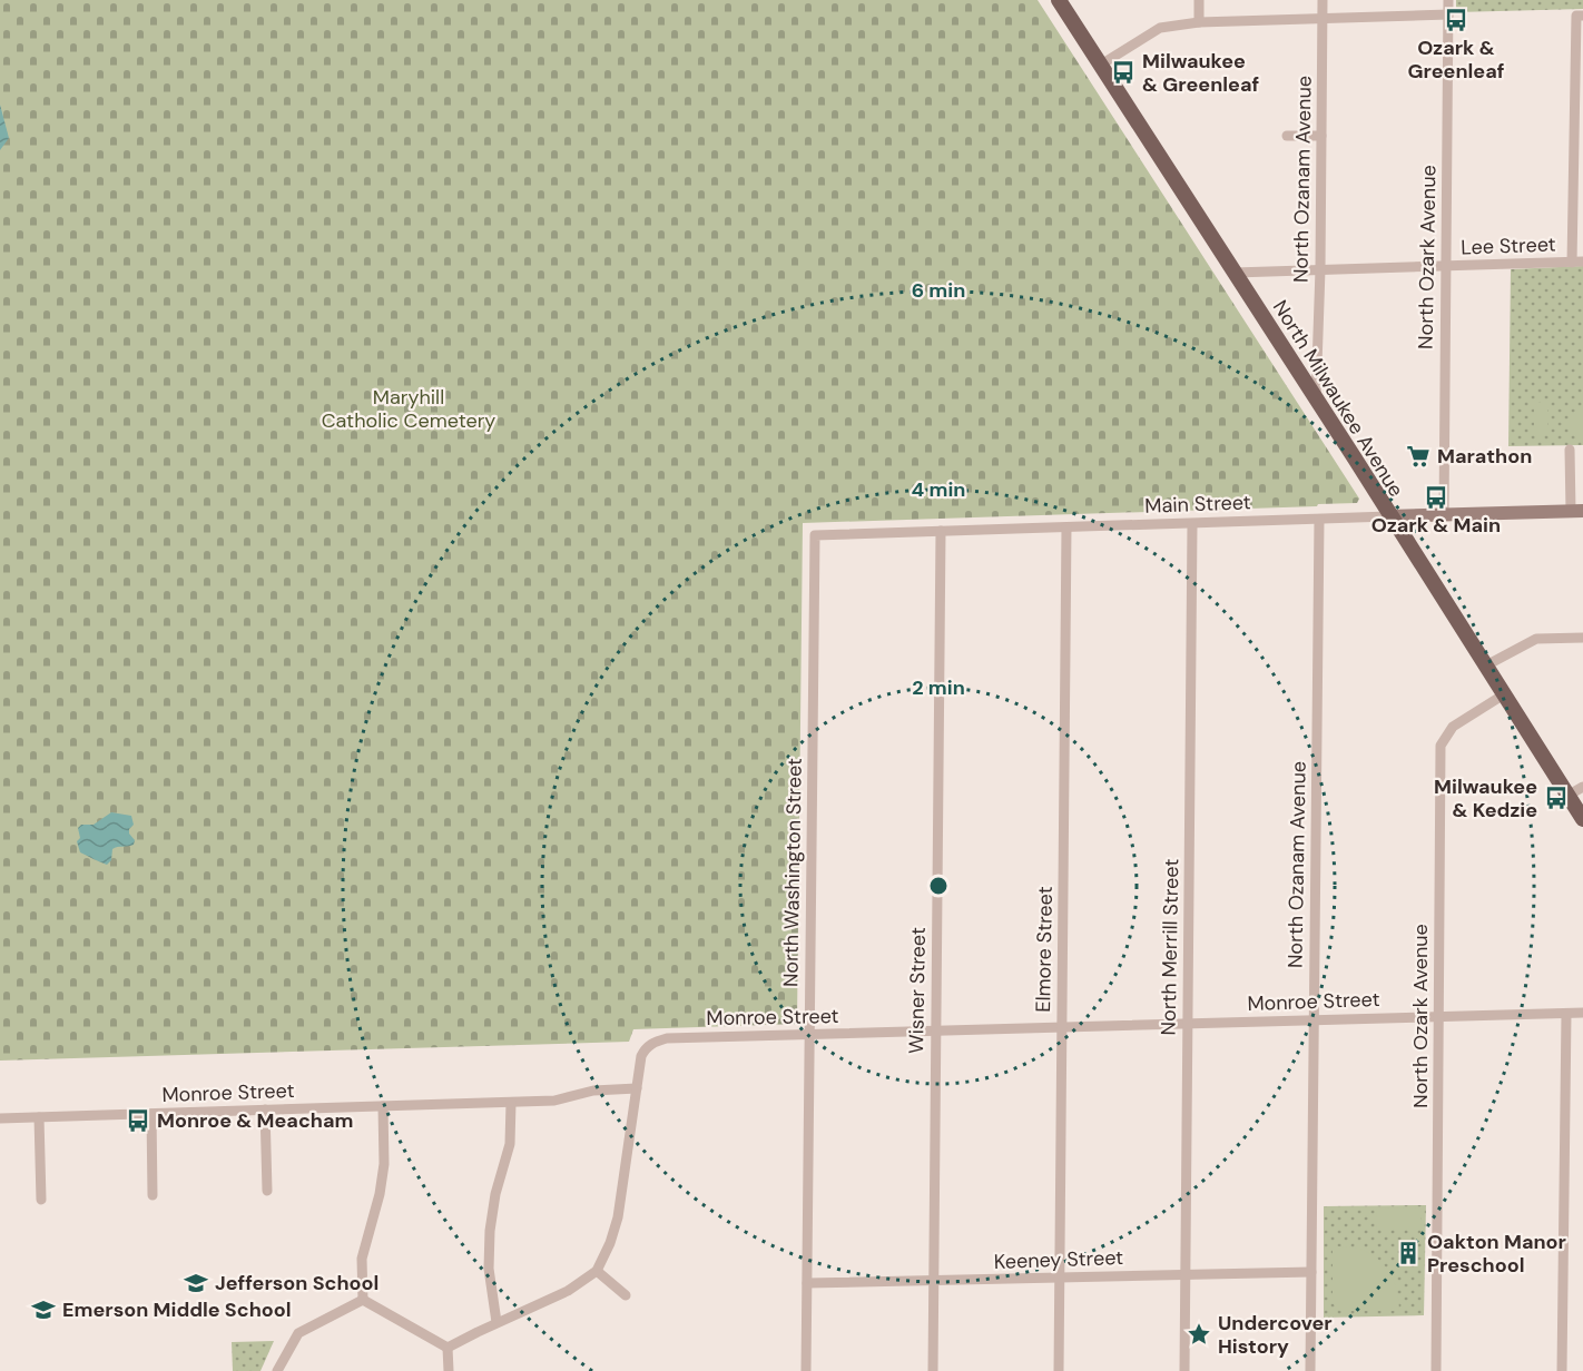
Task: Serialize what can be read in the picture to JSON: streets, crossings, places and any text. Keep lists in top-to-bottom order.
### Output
{
  "streets": {
    "main road": ["North Milwaukee Avenue"],
    "street": [
      "North Ozanam Avenue",
      "Lee Street",
      "North Ozark Avenue",
      "Main Street",
      "North Washington Street",
      "North Merrill Street",
      "Elmore Street",
      "Wisner Street",
      "Monroe Street",
      "Keeney Street"
    ]
  },
  "crossings": [
    ["North Ozanam Avenue", "Lee Street"],
    ["North Ozanam Avenue", "North Milwaukee Avenue"],
    ["North Ozanam Avenue", "Main Street"],
    ["North Ozanam Avenue", "Monroe Street"],
    ["North Ozanam Avenue", "Keeney Street"],
    ["Lee Street", "North Ozark Avenue"],
    ["Lee Street", "North Milwaukee Avenue"],
    ["North Ozark Avenue", "North Milwaukee Avenue"],
    ["North Ozark Avenue", "Main Street"],
    ["North Ozark Avenue", "Monroe Street"],
    ["North Milwaukee Avenue", "Main Street"],
    ["Main Street", "North Washington Street"],
    ["Main Street", "North Merrill Street"],
    ["Main Street", "Elmore Street"],
    ["Main Street", "Wisner Street"],
    ["North Washington Street", "Monroe Street"],
    ["North Washington Street", "Keeney Street"],
    ["North Merrill Street", "Monroe Street"],
    ["North Merrill Street", "Keeney Street"],
    ["Elmore Street", "Monroe Street"],
    ["Elmore Street", "Keeney Street"],
    ["Wisner Street", "Monroe Street"],
    ["Wisner Street", "Keeney Street"]
  ],
  "parks": ["Maryhill Catholic Cemetery"],
  "places": {
    "bus stop": [
      "Ozark & Greenleaf",
      "Milwaukee & Greenleaf",
      "Ozark & Main",
      "Milwaukee & Kedzie",
      "Monroe & Meacham"
    ],
    "supermarket": ["Marathon"],
    "building": ["Oakton Manor Preschool"],
    "school or university": ["Jefferson School", "Emerson Middle School"],
    "place": ["Undercover History"]
  },
  "rings": ["6 min", "4 min", "2 min"]
}
